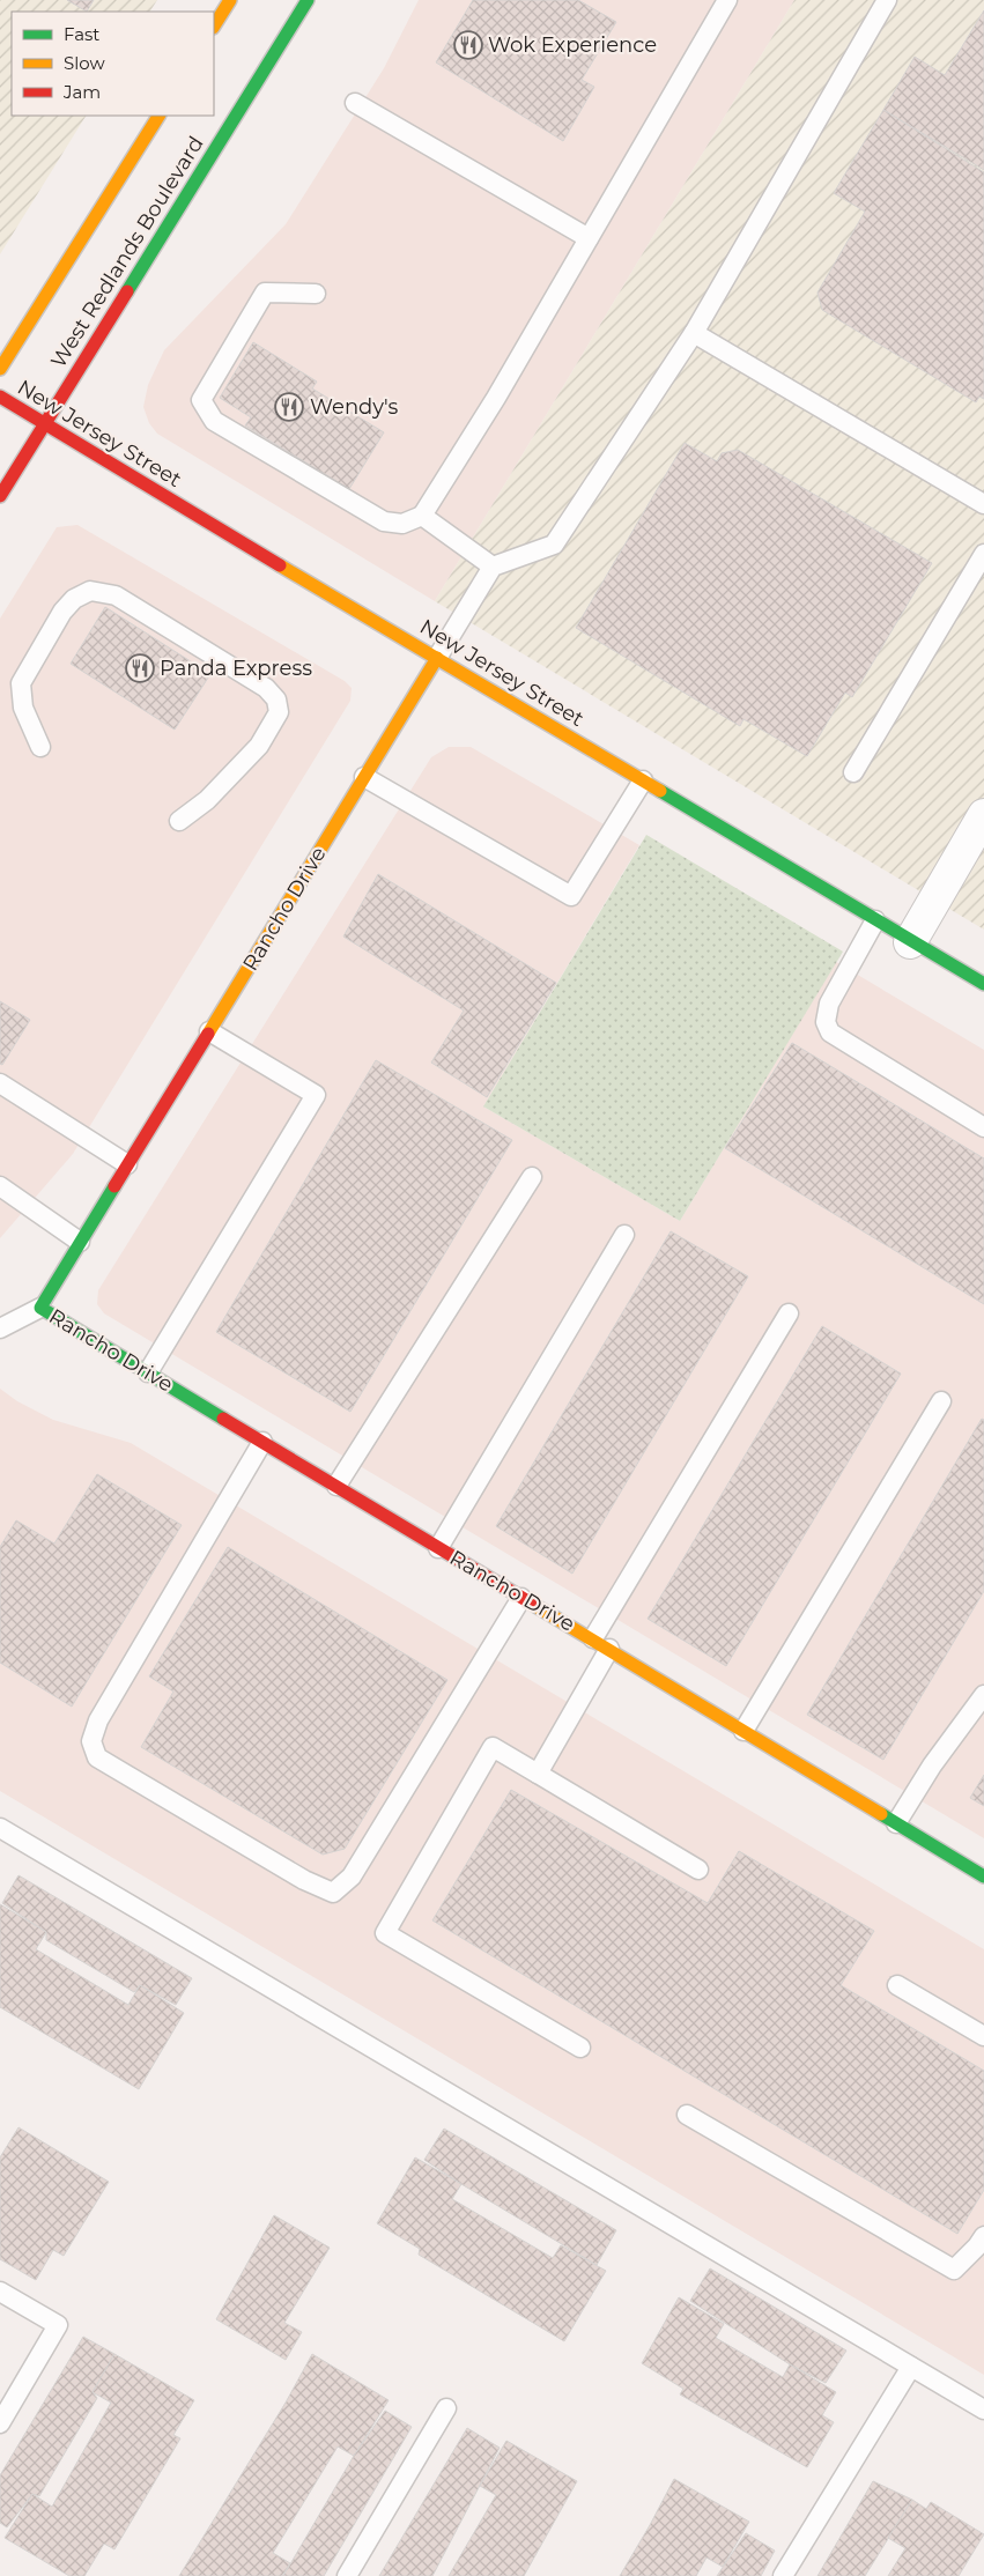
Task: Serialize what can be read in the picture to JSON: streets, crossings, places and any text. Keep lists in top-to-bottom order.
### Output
{
  "streets": {
    "street": ["West Redlands Boulevard", "New Jersey Street", "Rancho Drive"]
  },
  "crossings": [
    ["West Redlands Boulevard", "New Jersey Street"],
    ["New Jersey Street", "Rancho Drive"]
  ],
  "places": {
    "restaurant": ["Wok Experience", "Wendy's", "Panda Express"]
  },
  "legend": ["Fast", "Slow", "Jam"]
}
